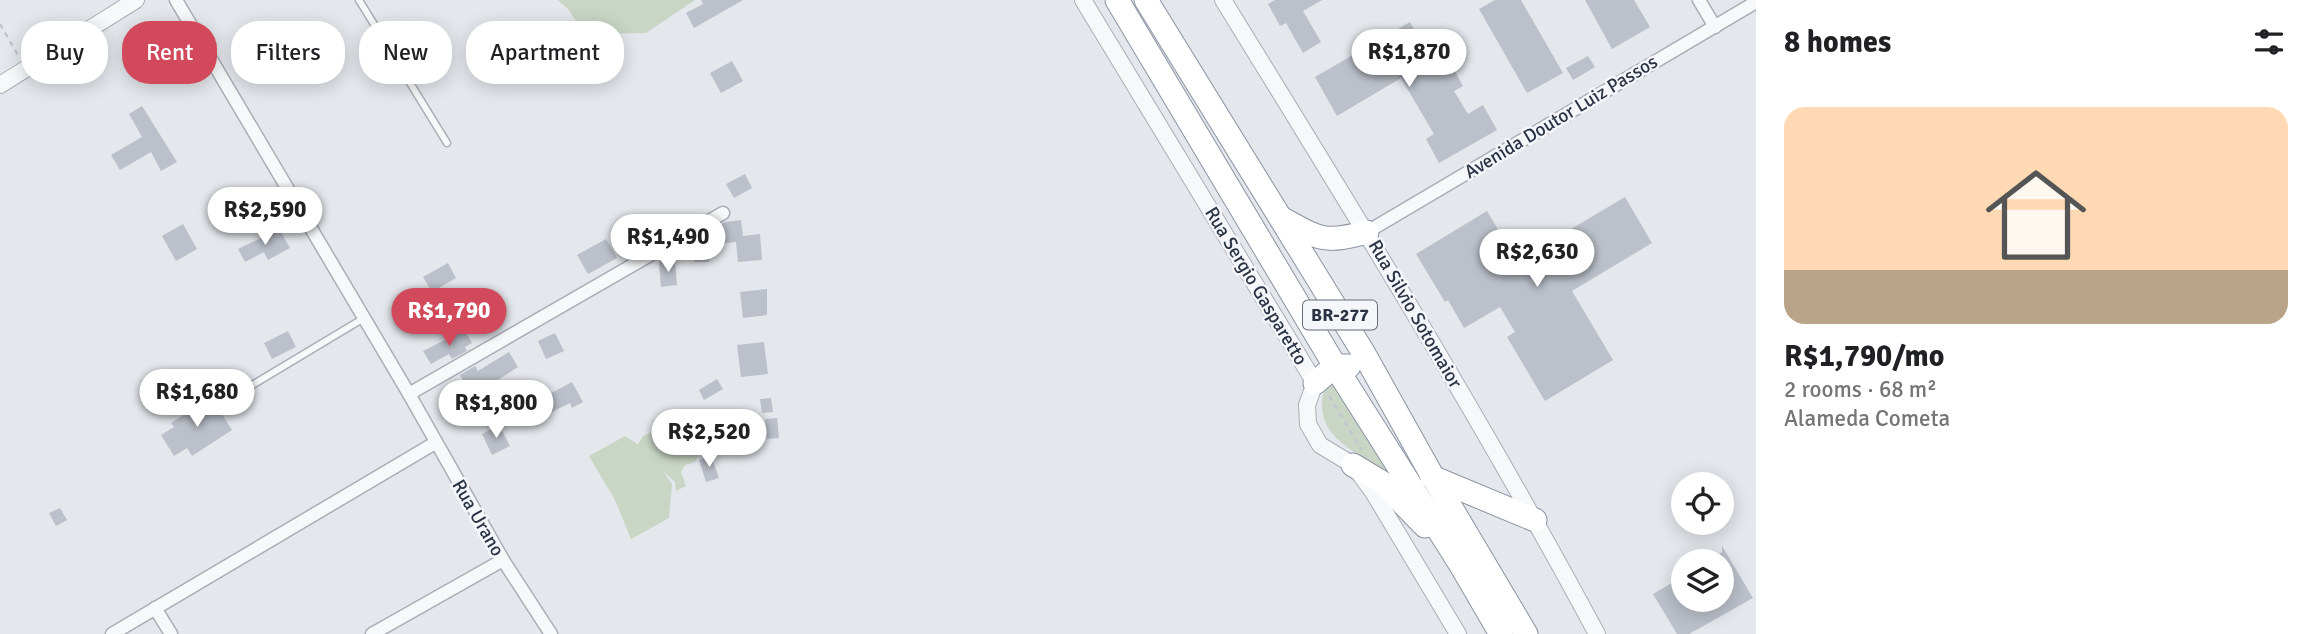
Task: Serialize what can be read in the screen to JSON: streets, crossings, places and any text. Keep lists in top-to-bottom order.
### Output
{
  "streets": {
    "highway": ["BR-277"],
    "street": [
      "Avenida Doutor Luiz Passos",
      "Rua Sergio Gasparetto",
      "Rua Silvio Sotomaior",
      "Rua Urano"
    ]
  },
  "crossings": [
    ["Avenida Doutor Luiz Passos", "Rua Silvio Sotomaior"]
  ],
  "page": {
    "heading": "8 homes",
    "chip": [
      "Buy",
      "Rent",
      "Filters",
      "New",
      "Apartment"
    ],
    "price": [
      "R$1,870",
      "R$2,590",
      "R$1,490",
      "R$2,630",
      "R$1,790",
      "R$1,680",
      "R$1,800",
      "R$2,520"
    ],
    "list": [
      {
        "name": "R$1,790/mo",
        "note": "2 rooms · 68 m² · Alameda Cometa"
      }
    ]
  }
}
